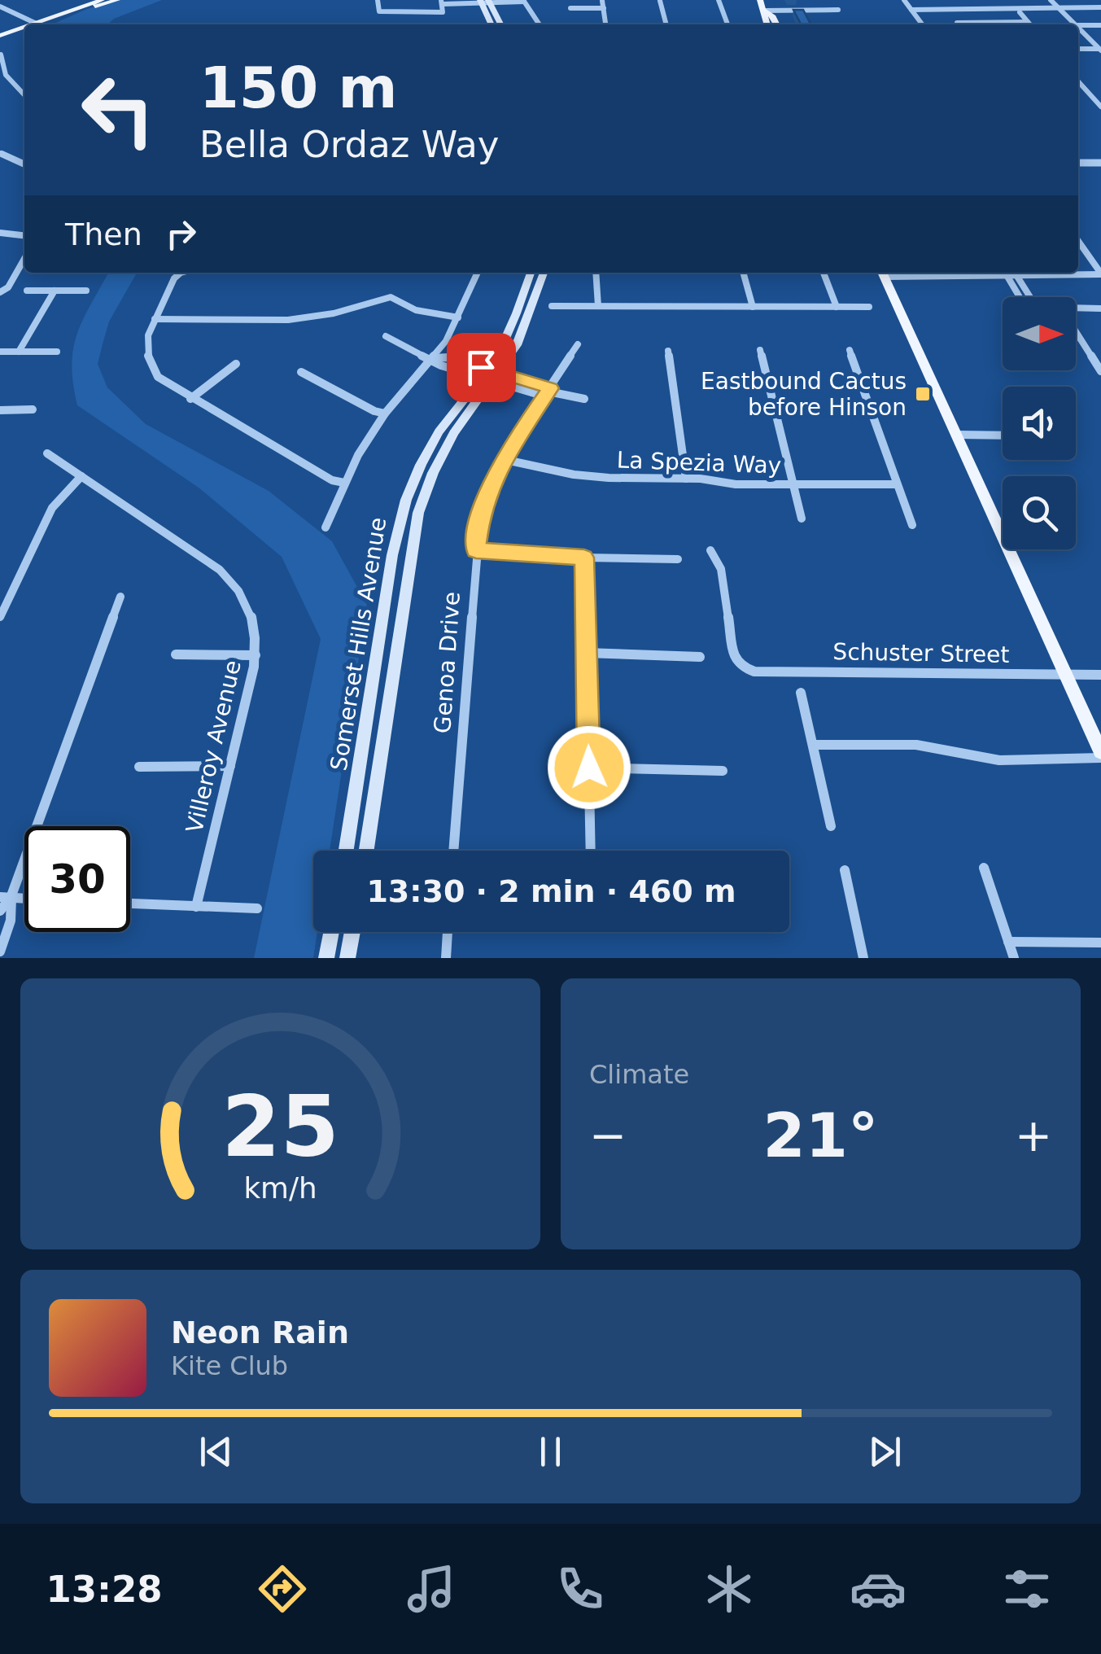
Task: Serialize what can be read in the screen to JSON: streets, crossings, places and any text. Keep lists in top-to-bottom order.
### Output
{
  "streets": {
    "main road": ["Somerset Hills Avenue"],
    "street": [
      "La Spezia Way",
      "Schuster Street",
      "Genoa Drive",
      "Villeroy Avenue"
    ]
  },
  "crossings": [
    ["La Spezia Way", "Genoa Drive"]
  ],
  "places": {
    "transit": ["Eastbound Cactus before Hinson"]
  },
  "north": "right",
  "page": {
    "turn": ["150 m", "Bella Ordaz Way"],
    "then": "Then",
    "limit": "30",
    "trip": "13:30 · 2 min · 460 m",
    "tile": "Climate",
    "heat": ["−", "21°", "+"],
    "song": ["Neon Rain", "Kite Club"],
    "tabs": "13:28",
    "gauge": ["25", "km/h"]
  }
}
